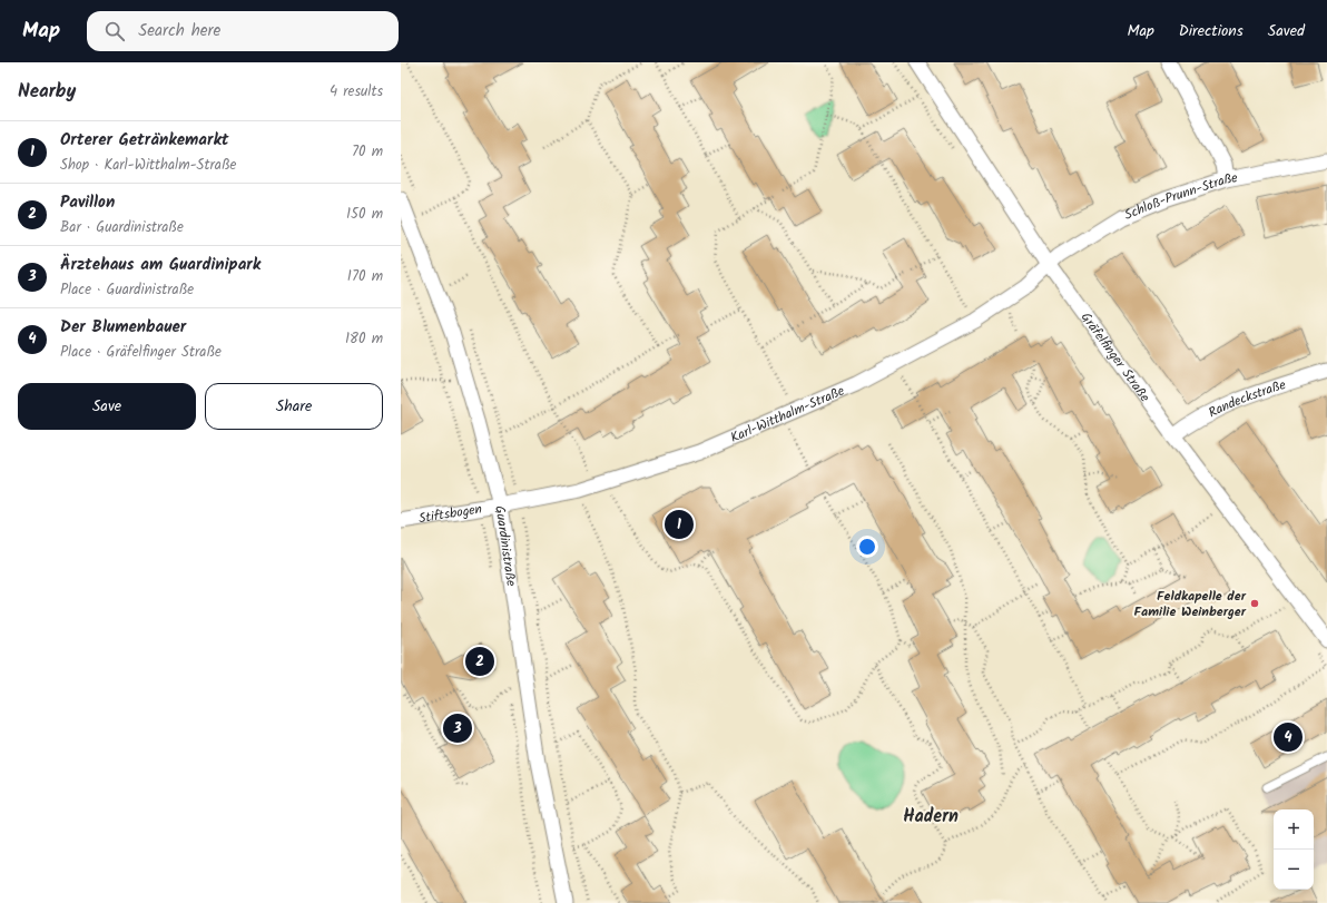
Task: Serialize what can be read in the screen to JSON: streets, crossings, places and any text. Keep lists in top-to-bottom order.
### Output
{
  "streets": {
    "street": [
      "Schloß-Prunn-Straße",
      "Gräfelfinger Straße",
      "Randeckstraße",
      "Karl-Witthalm-Straße",
      "Stiftsbogen",
      "Guardinistraße"
    ]
  },
  "crossings": [
    ["Schloß-Prunn-Straße", "Gräfelfinger Straße"],
    ["Schloß-Prunn-Straße", "Karl-Witthalm-Straße"],
    ["Gräfelfinger Straße", "Randeckstraße"],
    ["Gräfelfinger Straße", "Karl-Witthalm-Straße"],
    ["Karl-Witthalm-Straße", "Stiftsbogen"],
    ["Karl-Witthalm-Straße", "Guardinistraße"],
    ["Stiftsbogen", "Guardinistraße"]
  ],
  "districts": ["Hadern"],
  "places": ["Feldkapelle der Familie Weinberger"],
  "page": {
    "header": "Map",
    "search": "Search here",
    "nav": ["Map", "Directions", "Saved"],
    "heading": ["Nearby", "4 results"],
    "list": [
      {
        "mark": "1",
        "name": "Orterer Getränkemarkt",
        "note": "Shop · Karl-Witthalm-Straße",
        "value": "70 m"
      },
      {
        "mark": "2",
        "name": "Pavillon",
        "note": "Bar · Guardinistraße",
        "value": "150 m"
      },
      {
        "mark": "3",
        "name": "Ärztehaus am Guardinipark",
        "note": "Place · Guardinistraße",
        "value": "170 m"
      },
      {
        "mark": "4",
        "name": "Der Blumenbauer",
        "note": "Place · Gräfelfinger Straße",
        "value": "180 m"
      }
    ],
    "buttons": ["Save", "Share"],
    "pins": [
      "1",
      "2",
      "3",
      "4"
    ],
    "map_buttons": ["+", "−"]
  }
}
